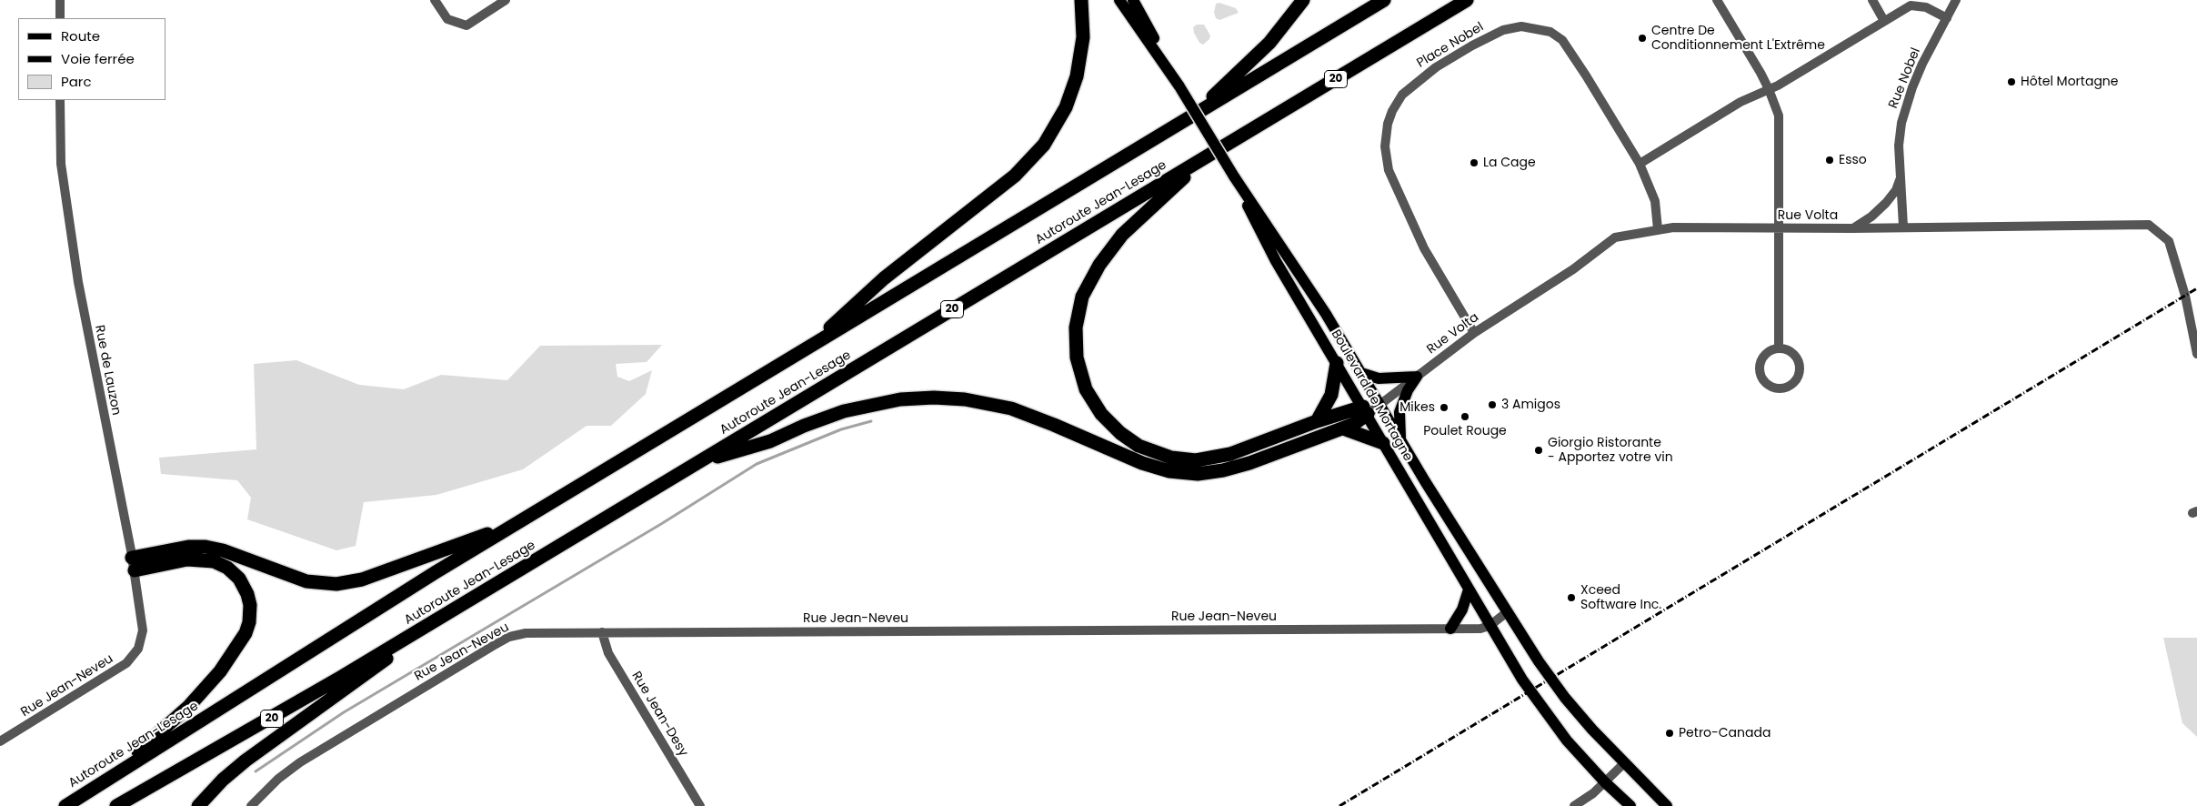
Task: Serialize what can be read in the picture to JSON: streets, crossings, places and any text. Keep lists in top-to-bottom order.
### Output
{
  "streets": {
    "highway": ["20", "Autoroute Jean-Lesage"],
    "main road": ["Boulevard de Mortagne"],
    "street": [
      "Place Nobel",
      "Rue Nobel",
      "Rue Volta",
      "Rue de Lauzon",
      "Rue Jean-Neveu",
      "Rue Jean-Desy"
    ]
  },
  "crossings": [
    ["Place Nobel", "Rue Volta"],
    ["Rue Nobel", "Rue Volta"],
    ["Rue Volta", "Boulevard de Mortagne"],
    ["Rue de Lauzon", "Rue Jean-Neveu"],
    ["Boulevard de Mortagne", "Rue Jean-Neveu"],
    ["Rue Jean-Neveu", "Rue Jean-Desy"]
  ],
  "places": [
    "Centre De Conditionnement L'Extrême",
    "Hôtel Mortagne",
    "Esso",
    "La Cage",
    "3 Amigos",
    "Mikes",
    "Poulet Rouge",
    "Giorgio Ristorante - Apportez votre vin",
    "Xceed Software Inc.",
    "Petro-Canada"
  ],
  "legend": ["Route", "Voie ferrée", "Parc"]
}
